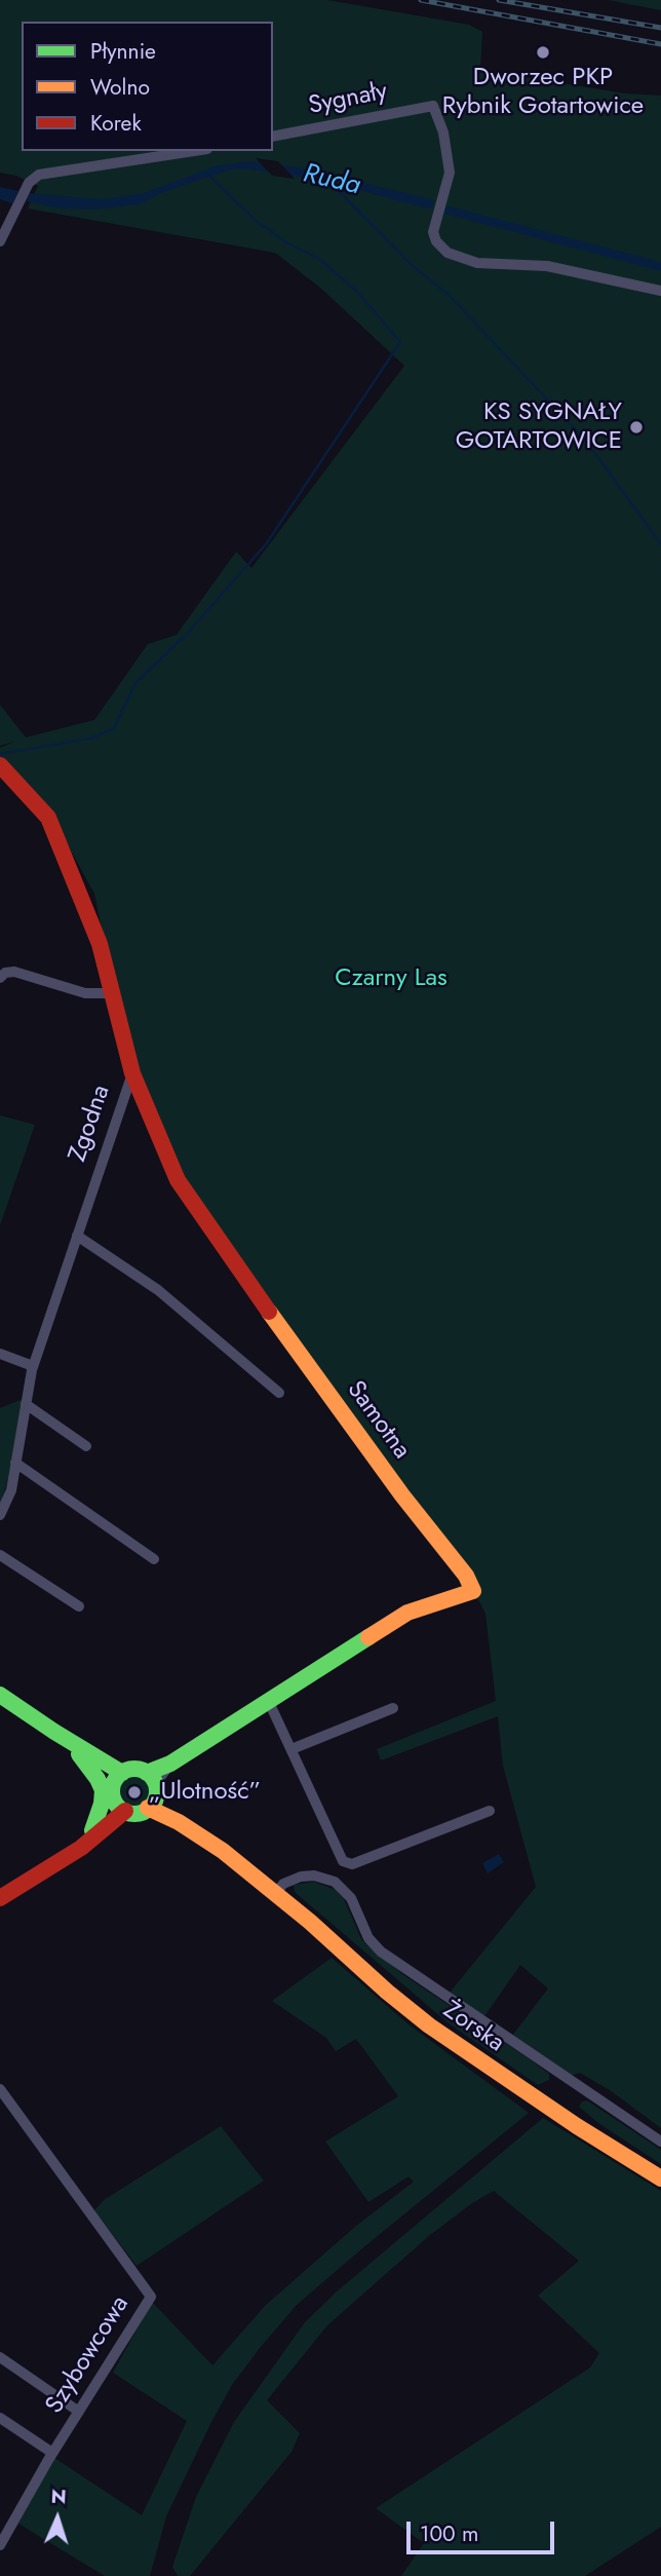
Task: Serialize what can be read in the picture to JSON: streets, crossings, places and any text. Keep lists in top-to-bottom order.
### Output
{
  "streets": {
    "street": [
      "Sygnały",
      "Zgodna",
      "Samotna",
      "Żorska",
      "Szybowcowa"
    ]
  },
  "crossings": [
    ["Zgodna", "Samotna"],
    ["Samotna", "Żorska"]
  ],
  "water": ["Ruda"],
  "parks": ["Czarny Las"],
  "places": ["Dworzec PKP Rybnik Gotartowice", "KS SYGNAŁY GOTARTOWICE", "„Ulotność”"],
  "legend": ["Płynnie", "Wolno", "Korek"],
  "scale_bar": "100 m",
  "north": "top"
}
